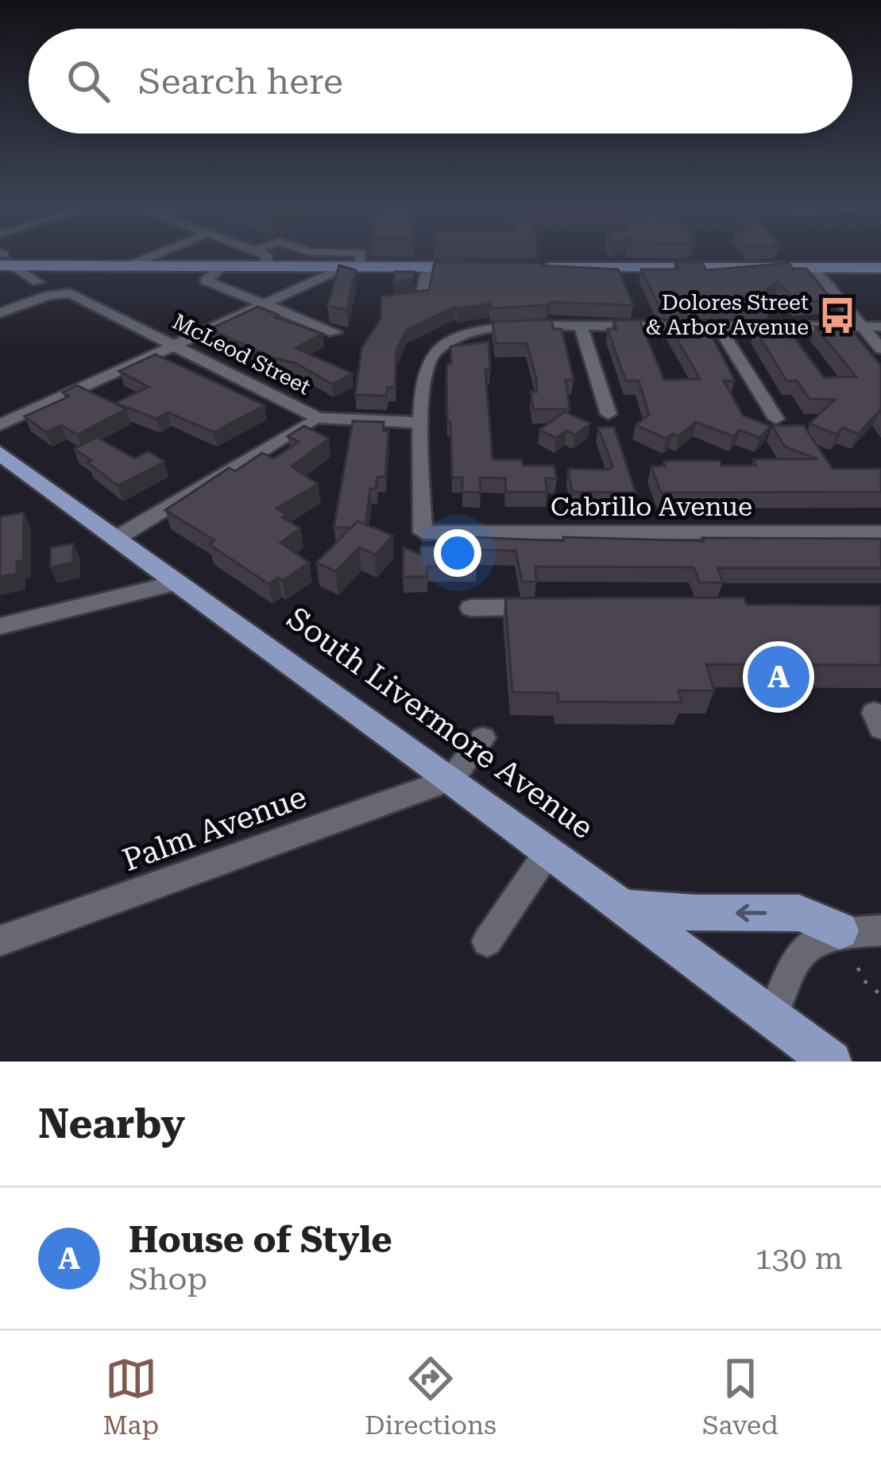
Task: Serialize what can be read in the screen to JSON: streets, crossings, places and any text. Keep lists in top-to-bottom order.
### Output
{
  "streets": {
    "main road": ["South Livermore Avenue"],
    "street": ["McLeod Street", "Cabrillo Avenue", "Palm Avenue"]
  },
  "crossings": [
    ["McLeod Street", "Cabrillo Avenue"],
    ["South Livermore Avenue", "Palm Avenue"]
  ],
  "places": {
    "bus stop": ["Dolores Street & Arbor Avenue"]
  },
  "page": {
    "search": "Search here",
    "pins": "A",
    "heading": "Nearby",
    "list": [
      {
        "mark": "A",
        "name": "House of Style",
        "note": "Shop",
        "value": "130 m"
      }
    ],
    "nav": ["Map", "Directions", "Saved"]
  }
}
